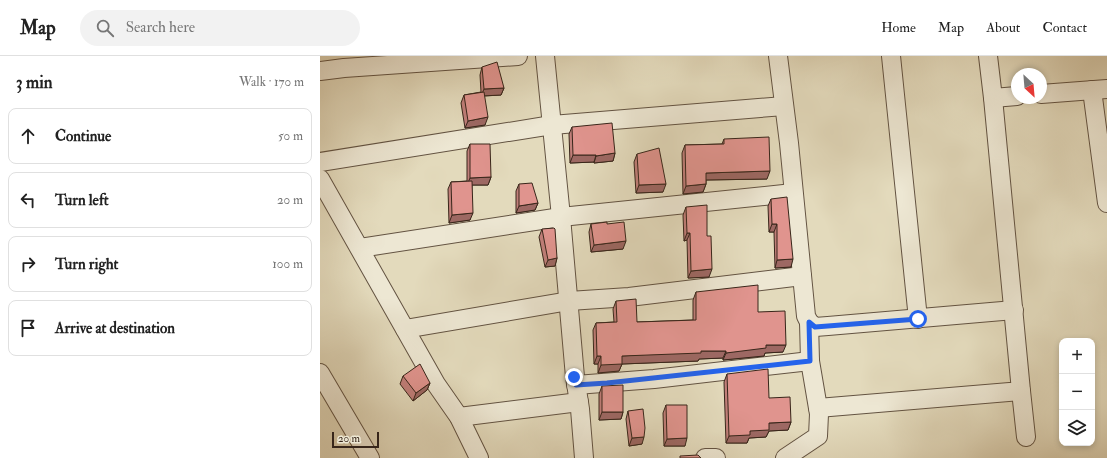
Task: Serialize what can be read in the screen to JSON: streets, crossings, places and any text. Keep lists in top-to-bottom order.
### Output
{
  "scale_bar": "20 m",
  "north": "bottom right",
  "page": {
    "header": "Map",
    "search": "Search here",
    "nav": [
      "Home",
      "Map",
      "About",
      "Contact"
    ],
    "heading": ["3 min", "Walk · 170 m"],
    "list": [
      ["Continue", "50 m"],
      ["Turn left", "20 m"],
      ["Turn right", "100 m"],
      "Arrive at destination"
    ],
    "map_buttons": ["+", "−"],
    "scale": "20 m"
  }
}
